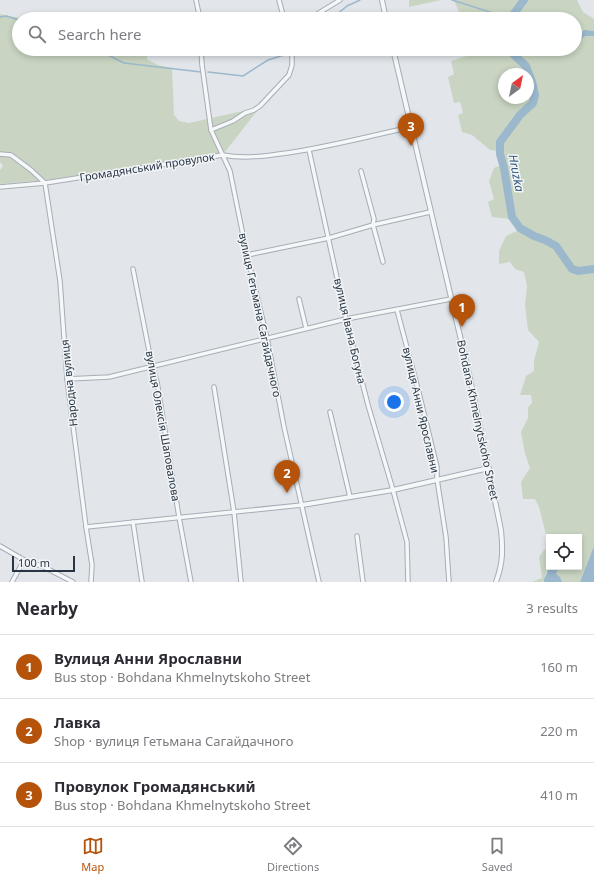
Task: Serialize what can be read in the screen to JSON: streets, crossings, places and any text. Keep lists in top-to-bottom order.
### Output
{
  "streets": {
    "street": [
      "Громадянський провулок",
      "вулиця Гетьмана Сагайдачного",
      "вулиця Івана Богуна",
      "Народна вулиця",
      "вулиця Анни Ярославни",
      "Bohdana Khmelnytskoho Street",
      "вулиця Олексія Шаповалова"
    ]
  },
  "crossings": [
    ["Громадянський провулок", "вулиця Гетьмана Сагайдачного"],
    ["Громадянський провулок", "вулиця Івана Богуна"],
    ["Громадянський провулок", "Народна вулиця"],
    ["Громадянський провулок", "Bohdana Khmelnytskoho Street"]
  ],
  "water": ["Hruzka"],
  "scale_bar": "100 m",
  "north": "top right",
  "page": {
    "search": "Search here",
    "pins": ["3", "1", "2"],
    "scale": "100 m",
    "heading": ["Nearby", "3 results"],
    "list": [
      {
        "mark": "1",
        "name": "Вулиця Анни Ярославни",
        "note": "Bus stop · Bohdana Khmelnytskoho Street",
        "value": "160 m"
      },
      {
        "mark": "2",
        "name": "Лавка",
        "note": "Shop · вулиця Гетьмана Сагайдачного",
        "value": "220 m"
      },
      {
        "mark": "3",
        "name": "Провулок Громадянський",
        "note": "Bus stop · Bohdana Khmelnytskoho Street",
        "value": "410 m"
      }
    ],
    "nav": ["Map", "Directions", "Saved"]
  }
}
